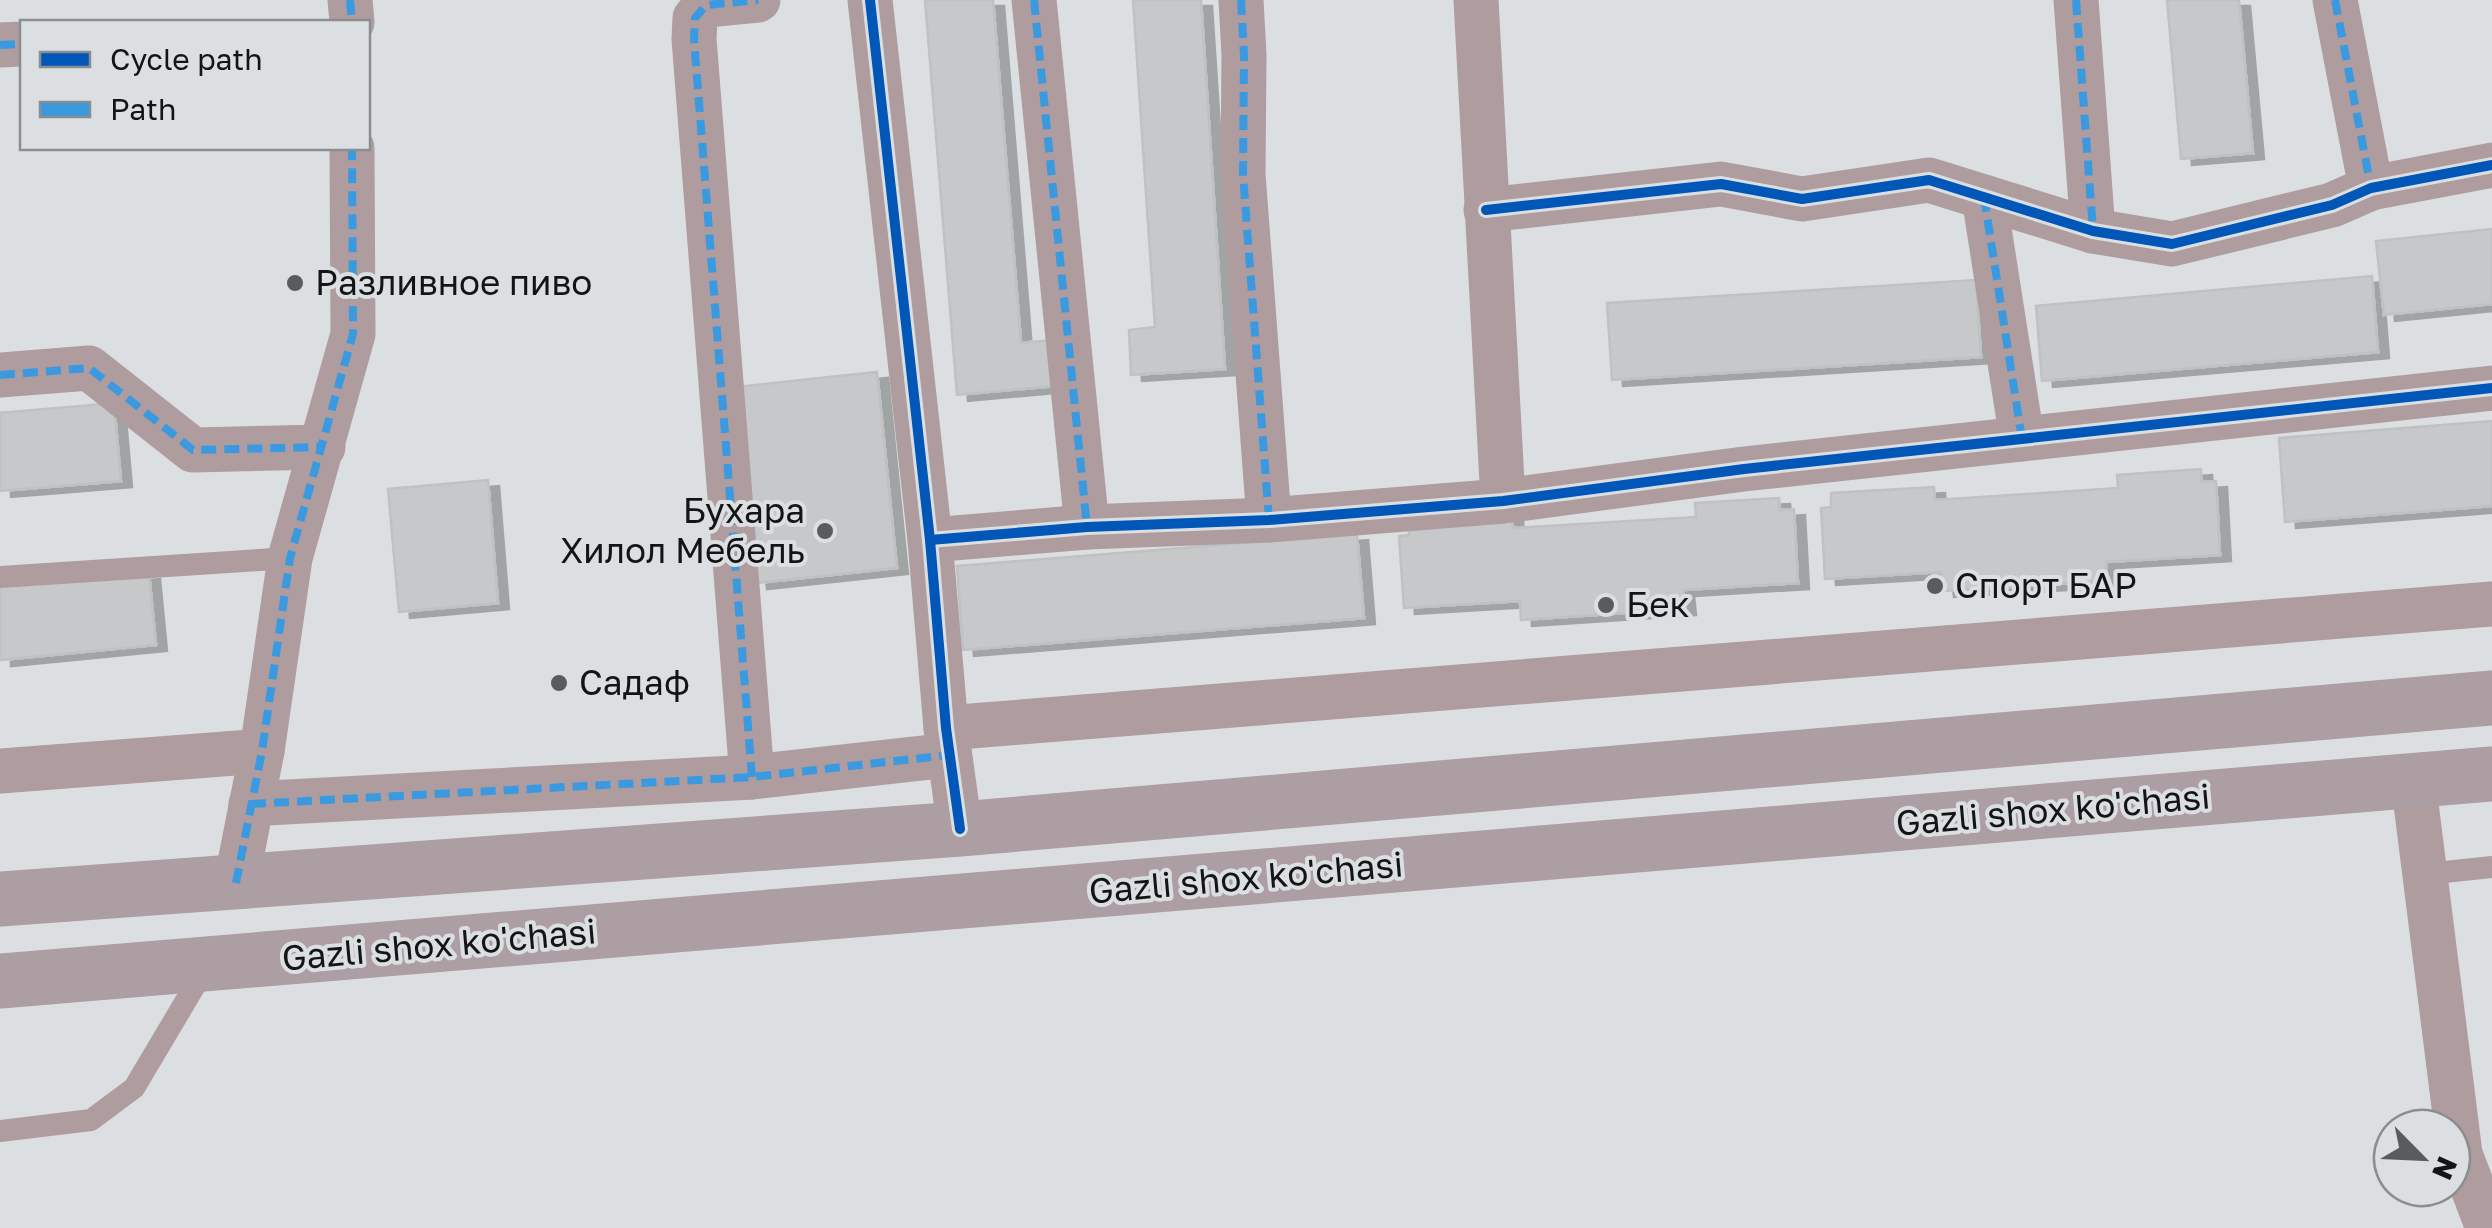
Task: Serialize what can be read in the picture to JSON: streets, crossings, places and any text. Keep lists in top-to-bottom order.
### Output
{
  "streets": {
    "highway": ["Gazli shox ko'chasi"]
  },
  "places": [
    "Разливное пиво",
    "Бухара Хилол Мебель",
    "Спорт БАР",
    "Бек",
    "Садаф"
  ],
  "legend": ["Cycle path", "Path"],
  "north": "bottom right"
}
